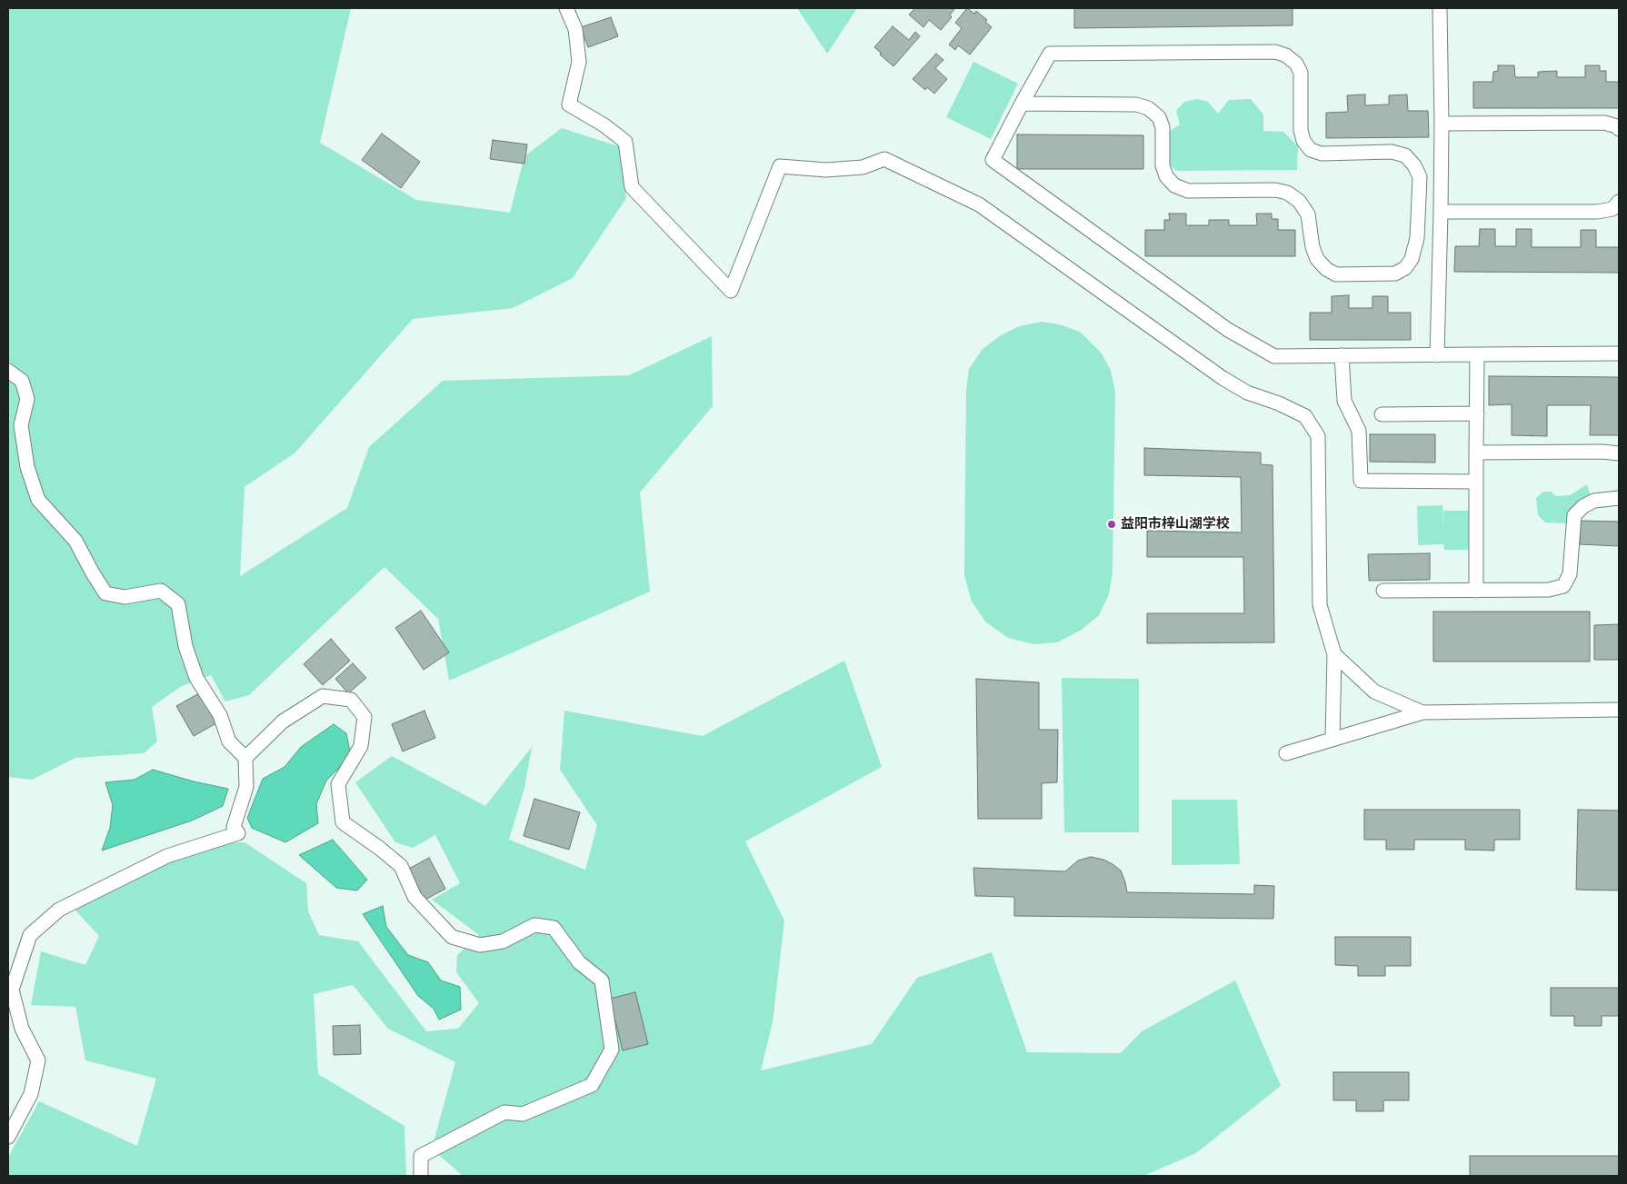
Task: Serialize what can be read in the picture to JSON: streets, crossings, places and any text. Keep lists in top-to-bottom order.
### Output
{
  "places": ["益阳市梓山湖学校"]
}
